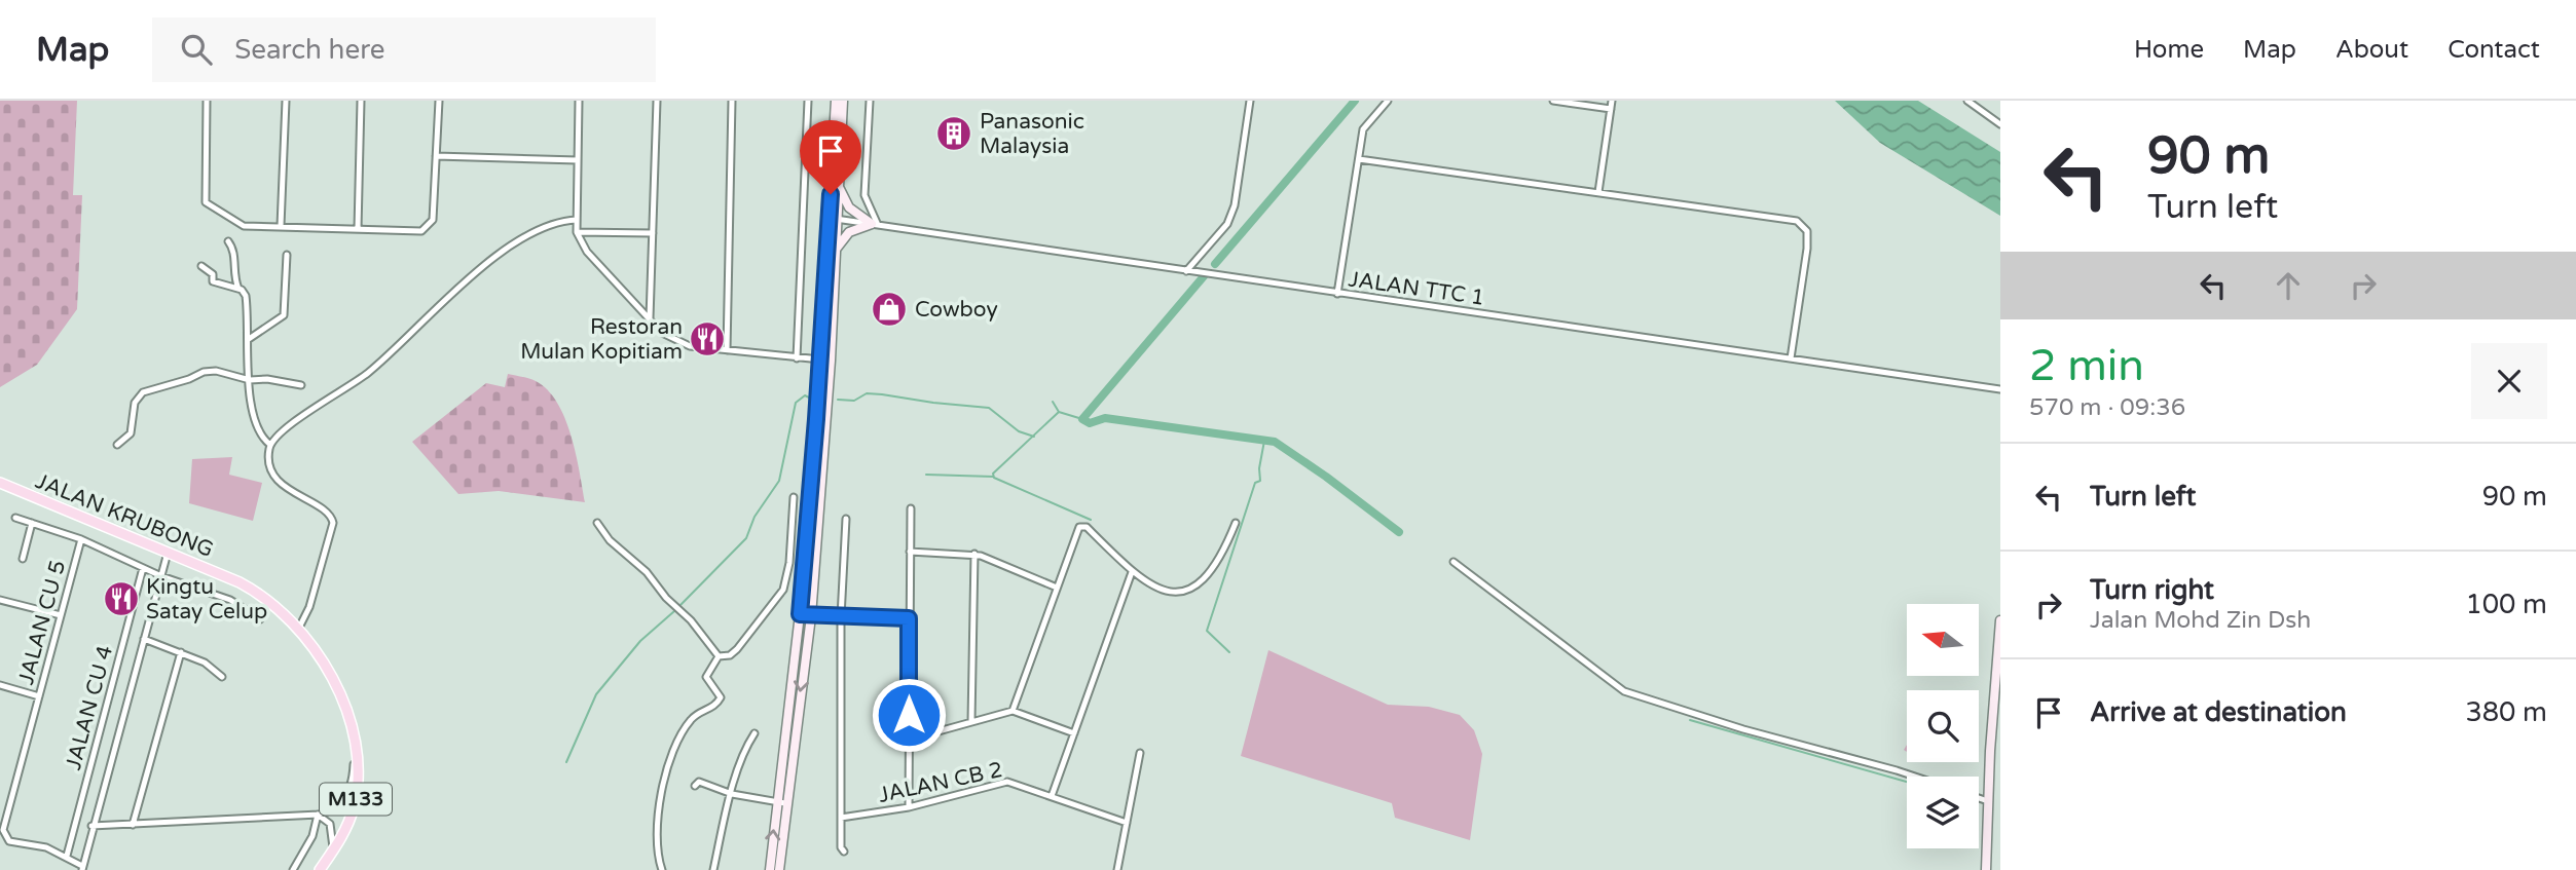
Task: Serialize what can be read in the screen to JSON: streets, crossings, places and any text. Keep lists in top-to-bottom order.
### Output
{
  "streets": {
    "main road": ["JALAN KRUBONG", "M133"],
    "street": [
      "JALAN TTC 1",
      "JALAN CU 5",
      "JALAN CU 4",
      "JALAN CB 2"
    ]
  },
  "crossings": [
    ["JALAN CU 5", "JALAN CU 4"]
  ],
  "places": {
    "building": ["Panasonic Malaysia"],
    "shop": ["Cowboy"],
    "restaurant": ["Restoran Mulan Kopitiam", "Kingtu Satay Celup"]
  },
  "north": "left",
  "page": {
    "header": "Map",
    "search": "Search here",
    "nav": [
      "Home",
      "Map",
      "About",
      "Contact"
    ],
    "turn": ["90 m", "Turn left"],
    "heading": ["2 min", "570 m · 09:36"],
    "list": [
      {
        "name": "Turn left",
        "value": "90 m"
      },
      {
        "name": "Turn right",
        "note": "Jalan Mohd Zin Dsh",
        "value": "100 m"
      },
      {
        "name": "Arrive at destination",
        "value": "380 m"
      }
    ]
  }
}
